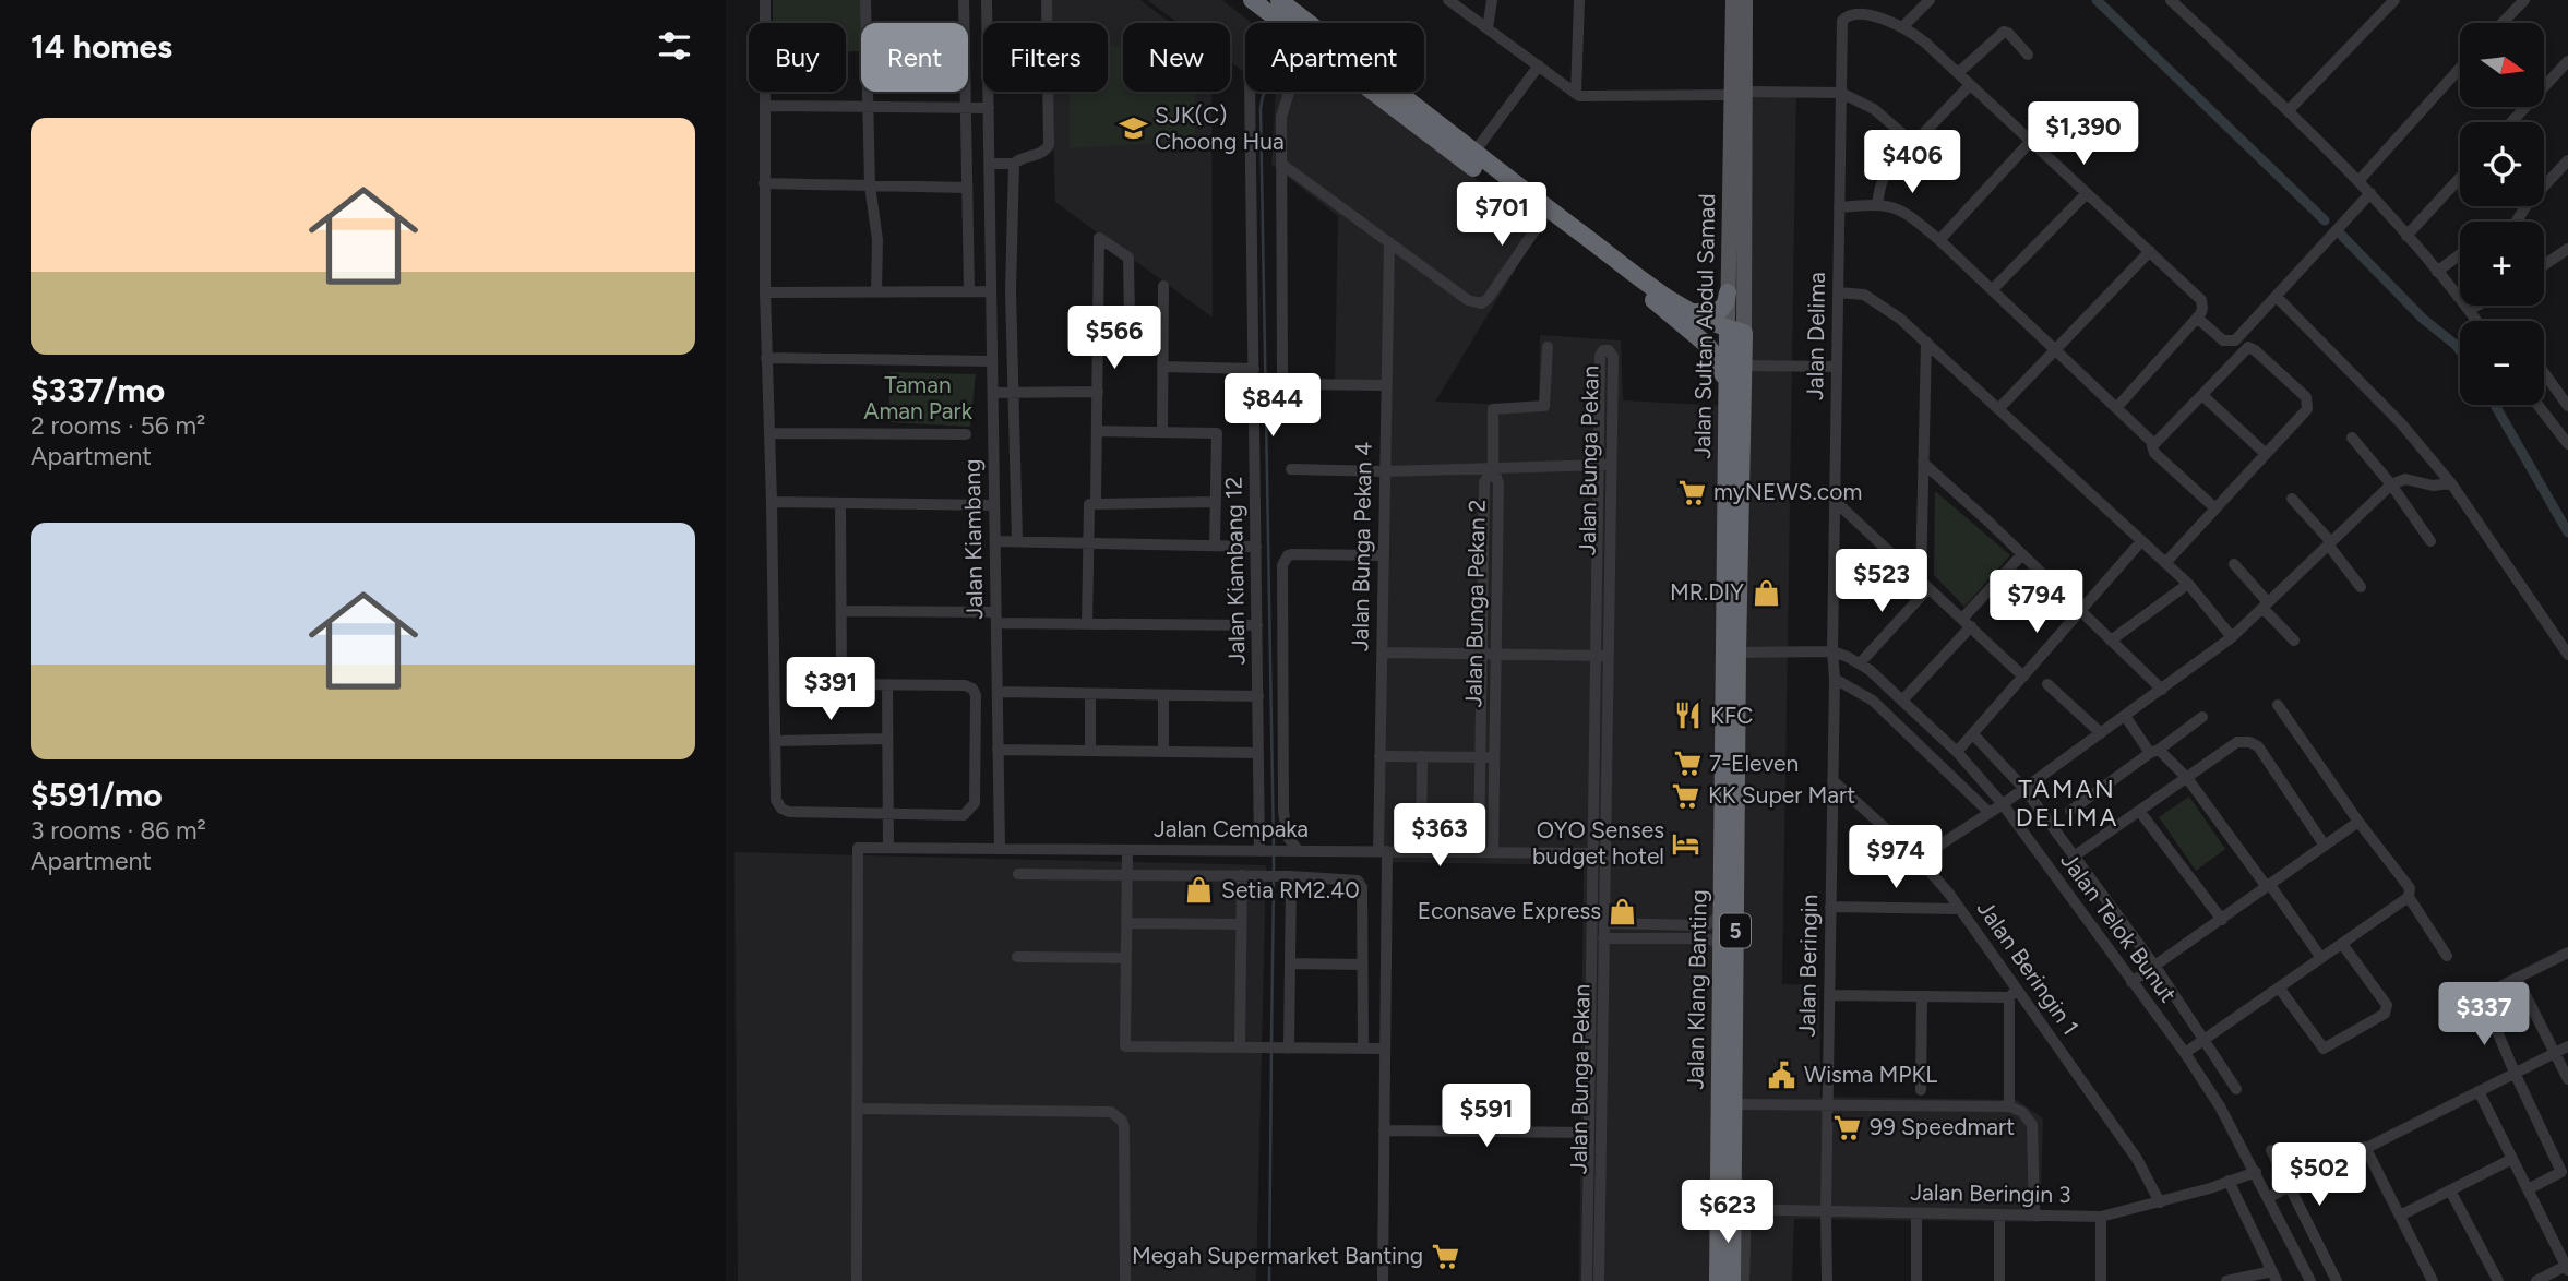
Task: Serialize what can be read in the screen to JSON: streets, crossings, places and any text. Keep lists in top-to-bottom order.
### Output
{
  "streets": {
    "highway": ["Jalan Sultan Abdul Samad", "5", "Jalan Klang Banting"],
    "street": [
      "Jalan Delima",
      "Jalan Bunga Pekan",
      "Jalan Kiambang",
      "Jalan Bunga Pekan 4",
      "Jalan Kiambang 12",
      "Jalan Bunga Pekan 2",
      "Jalan Cempaka",
      "Jalan Telok Bunut",
      "Jalan Beringin",
      "Jalan Beringin 1",
      "Jalan Beringin 3"
    ]
  },
  "crossings": [
    ["Jalan Sultan Abdul Samad", "Jalan Telok Bunut"],
    ["Jalan Sultan Abdul Samad", "Jalan Klang Banting"],
    ["Jalan Delima", "Jalan Telok Bunut"],
    ["Jalan Delima", "Jalan Beringin"],
    ["Jalan Bunga Pekan", "Jalan Cempaka"],
    ["Jalan Kiambang", "Jalan Cempaka"],
    ["Jalan Bunga Pekan 4", "Jalan Cempaka"],
    ["Jalan Kiambang 12", "Jalan Cempaka"],
    ["Jalan Bunga Pekan 2", "Jalan Cempaka"],
    ["Jalan Telok Bunut", "Jalan Beringin"],
    ["Jalan Telok Bunut", "Jalan Klang Banting"],
    ["Jalan Telok Bunut", "Jalan Beringin 3"],
    ["Jalan Beringin", "Jalan Beringin 1"],
    ["Jalan Beringin", "Jalan Beringin 3"],
    ["Jalan Beringin 1", "Jalan Beringin 3"],
    ["Jalan Klang Banting", "Jalan Beringin 3"]
  ],
  "districts": ["TAMAN DELIMA"],
  "parks": ["Taman Aman Park"],
  "places": {
    "school or university": ["SJK(C) Choong Hua"],
    "supermarket": [
      "myNEWS.com",
      "7-Eleven",
      "KK Super Mart",
      "99 Speedmart",
      "Megah Supermarket Banting"
    ],
    "shop": ["MR.DIY", "Setia RM2.40", "Econsave Express"],
    "restaurant": ["KFC"],
    "hotel": ["OYO Senses budget hotel"],
    "public building": ["Wisma MPKL"]
  },
  "north": "right",
  "page": {
    "heading": "14 homes",
    "map_buttons": ["+", "−"],
    "chip": [
      "Buy",
      "Rent",
      "Filters",
      "New",
      "Apartment"
    ],
    "list": [
      {
        "name": "$337/mo",
        "note": "2 rooms · 56 m² · Apartment"
      },
      {
        "name": "$591/mo",
        "note": "3 rooms · 86 m² · Apartment"
      }
    ],
    "price": [
      "$1,390",
      "$406",
      "$701",
      "$566",
      "$844",
      "$523",
      "$794",
      "$391",
      "$363",
      "$974",
      "$337",
      "$591",
      "$502",
      "$623"
    ]
  }
}
